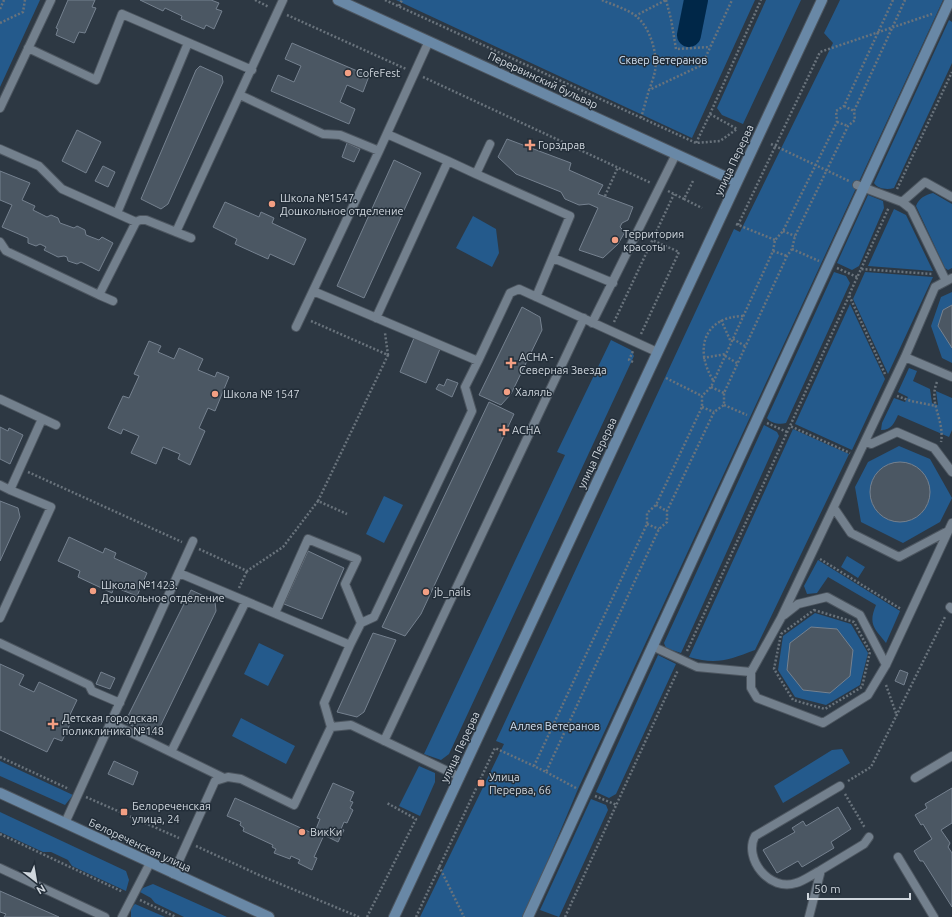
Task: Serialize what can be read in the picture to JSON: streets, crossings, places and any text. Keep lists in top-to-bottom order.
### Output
{
  "streets": {
    "street": ["Перервинский бульвар", "улица Перерва", "Белореченская улица"]
  },
  "crossings": [
    ["Перервинский бульвар", "улица Перерва"]
  ],
  "parks": ["Сквер Ветеранов", "Аллея Ветеранов"],
  "places": {
    "other": [
      "CofeFest",
      "Школа №1547. Дошкольное отделение",
      "Территория красоты",
      "Халяль",
      "Школа № 1547",
      "Школа №1423. Дошкольное отделение",
      "jb_nails",
      "ВикКи"
    ],
    "health": [
      "Горздрав",
      "АСНА - Северная Звезда",
      "АСНА",
      "Детская городская поликлиника №148"
    ],
    "transit": ["Улица Перерва, 66", "Белореченская улица, 24"]
  },
  "scale_bar": "50 m",
  "north": "bottom right"
}
